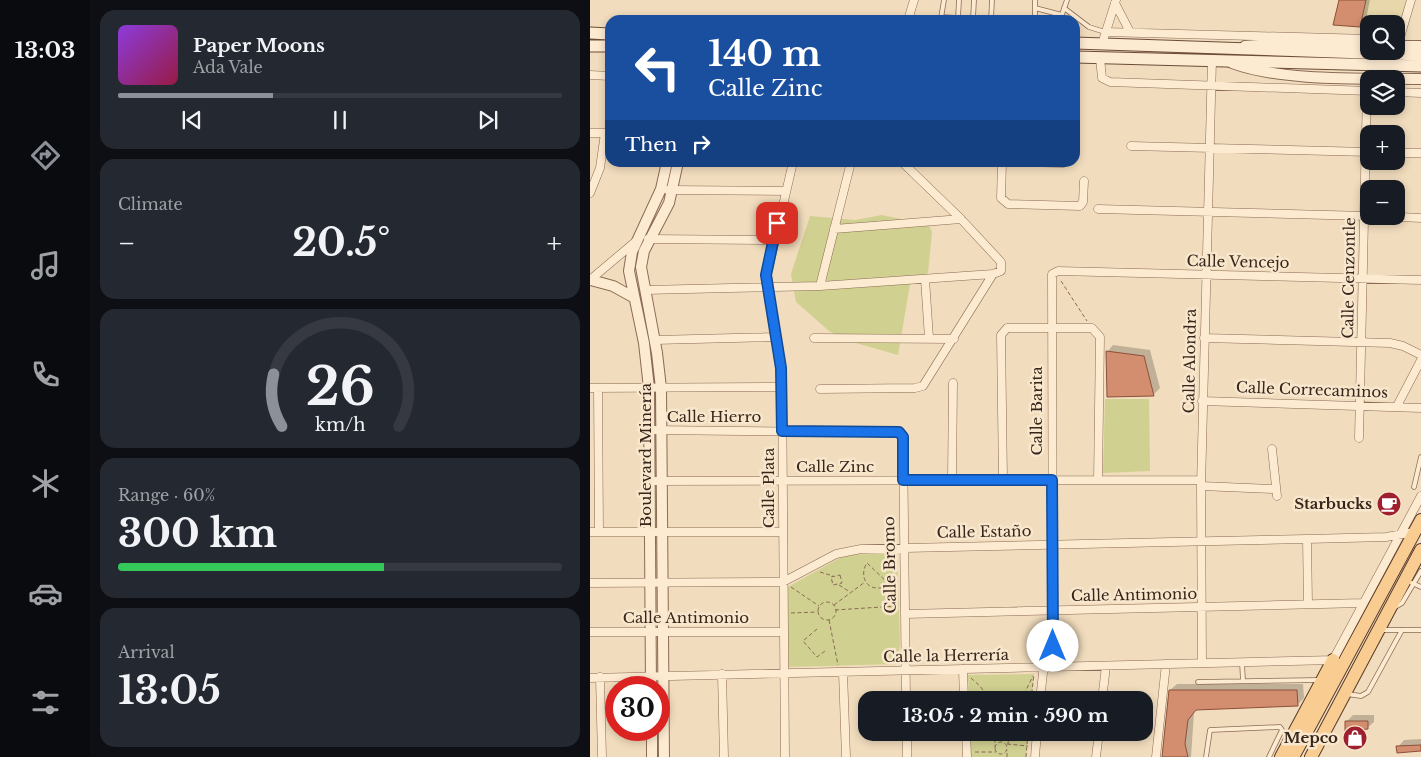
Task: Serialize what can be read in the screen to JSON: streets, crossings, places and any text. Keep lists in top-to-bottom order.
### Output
{
  "streets": {
    "street": [
      "Calle Vencejo",
      "Calle Cenzontle",
      "Calle Alondra",
      "Calle Correcaminos",
      "Calle Barita",
      "Calle Hierro",
      "Boulevard Minería",
      "Calle Zinc",
      "Calle Plata",
      "Calle Estaño",
      "Calle Bromo",
      "Calle Antimonio",
      "Calle la Herrería"
    ]
  },
  "crossings": [
    ["Calle Vencejo", "Calle Cenzontle"],
    ["Calle Vencejo", "Calle Alondra"],
    ["Calle Vencejo", "Calle Barita"],
    ["Calle Cenzontle", "Calle Correcaminos"],
    ["Calle Alondra", "Calle Correcaminos"],
    ["Calle Alondra", "Calle Zinc"],
    ["Calle Alondra", "Calle Estaño"],
    ["Calle Alondra", "Calle Antimonio"],
    ["Calle Alondra", "Calle la Herrería"],
    ["Calle Barita", "Calle Zinc"],
    ["Calle Barita", "Calle Estaño"],
    ["Calle Barita", "Calle Antimonio"],
    ["Calle Barita", "Calle la Herrería"],
    ["Calle Hierro", "Boulevard Minería"],
    ["Calle Hierro", "Calle Plata"],
    ["Calle Hierro", "Calle Bromo"],
    ["Boulevard Minería", "Calle Zinc"],
    ["Boulevard Minería", "Calle Estaño"],
    ["Boulevard Minería", "Calle Antimonio"],
    ["Boulevard Minería", "Calle la Herrería"],
    ["Calle Zinc", "Calle Plata"],
    ["Calle Zinc", "Calle Bromo"],
    ["Calle Plata", "Calle Estaño"],
    ["Calle Plata", "Calle Antimonio"],
    ["Calle Plata", "Calle la Herrería"],
    ["Calle Estaño", "Calle Bromo"],
    ["Calle Bromo", "Calle Antimonio"],
    ["Calle Bromo", "Calle la Herrería"]
  ],
  "places": {
    "cafe": ["Starbucks"],
    "shop": ["Mepco"]
  },
  "page": {
    "tabs": "13:03",
    "map_buttons": ["+", "−"],
    "turn": ["140 m", "Calle Zinc"],
    "song": ["Paper Moons", "Ada Vale"],
    "then": "Then",
    "tile": [
      "Climate",
      ["Range · 60%", "300 km"],
      ["Arrival", "13:05"]
    ],
    "heat": ["−", "20.5°", "+"],
    "limit": "30",
    "trip": "13:05 · 2 min · 590 m",
    "gauge": ["26", "km/h"]
  }
}
